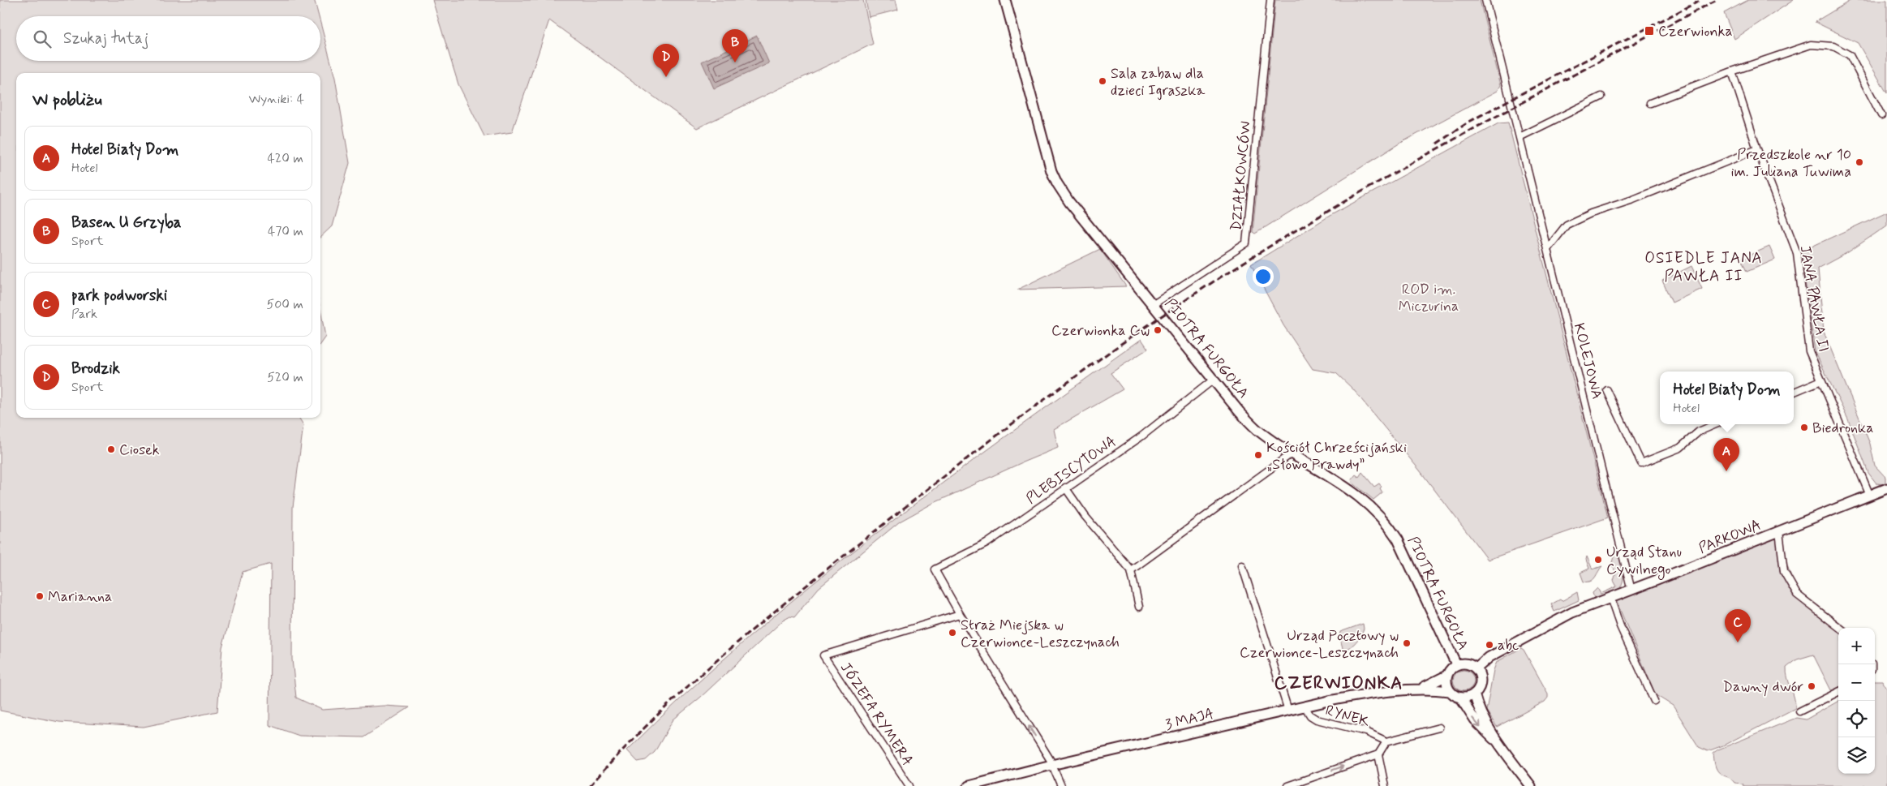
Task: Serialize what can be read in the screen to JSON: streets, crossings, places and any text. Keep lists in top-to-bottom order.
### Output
{
  "streets": {
    "street": [
      "DZIAŁKOWCÓW",
      "JANA PAWŁA II",
      "PIOTRA FURGOŁA",
      "KOLEJOWA",
      "PLEBISCYTOWA",
      "PARKOWA",
      "JÓZEFA RYMERA",
      "RYNEK",
      "3 MAJA"
    ]
  },
  "crossings": [
    ["DZIAŁKOWCÓW", "PIOTRA FURGOŁA"],
    ["JANA PAWŁA II", "PARKOWA"],
    ["PIOTRA FURGOŁA", "PLEBISCYTOWA"],
    ["PIOTRA FURGOŁA", "PARKOWA"],
    ["PIOTRA FURGOŁA", "3 MAJA"],
    ["KOLEJOWA", "PARKOWA"],
    ["PLEBISCYTOWA", "JÓZEFA RYMERA"],
    ["PARKOWA", "3 MAJA"],
    ["RYNEK", "3 MAJA"]
  ],
  "districts": ["OSIEDLE JANA PAWŁA II", "CZERWIONKA"],
  "parks": ["ROD im. Miczurina"],
  "places": {
    "transit": ["Czerwionka"],
    "other": [
      "Sala zabaw dla dzieci Igraszka",
      "Przedszkole nr 10 im. Juliana Tuwima",
      "Czerwionka Cw",
      "Biedronka",
      "Ciosek",
      "Kościół Chrześcijański „Słowo Prawdy”",
      "Urząd Stanu Cywilnego",
      "Marianna",
      "Straż Miejska w Czerwionce-Leszczynach",
      "Urząd Pocztowy w Czerwionce-Leszczynach",
      "abc",
      "Dawny dwór"
    ]
  },
  "page": {
    "search": "Szukaj tutaj",
    "pins": [
      "B",
      "D",
      "A",
      "C"
    ],
    "heading": ["W pobliżu", "Wyniki: 4"],
    "list": [
      {
        "mark": "A",
        "name": "Hotel Biały Dom",
        "note": "Hotel",
        "value": "420 m"
      },
      {
        "mark": "B",
        "name": "Basen U Grzyba",
        "note": "Sport",
        "value": "470 m"
      },
      {
        "mark": "C",
        "name": "park podworski",
        "note": "Park",
        "value": "500 m"
      },
      {
        "mark": "D",
        "name": "Brodzik",
        "note": "Sport",
        "value": "520 m"
      }
    ],
    "popup": ["Hotel Biały Dom", "Hotel"],
    "map_buttons": ["+", "−"]
  }
}
